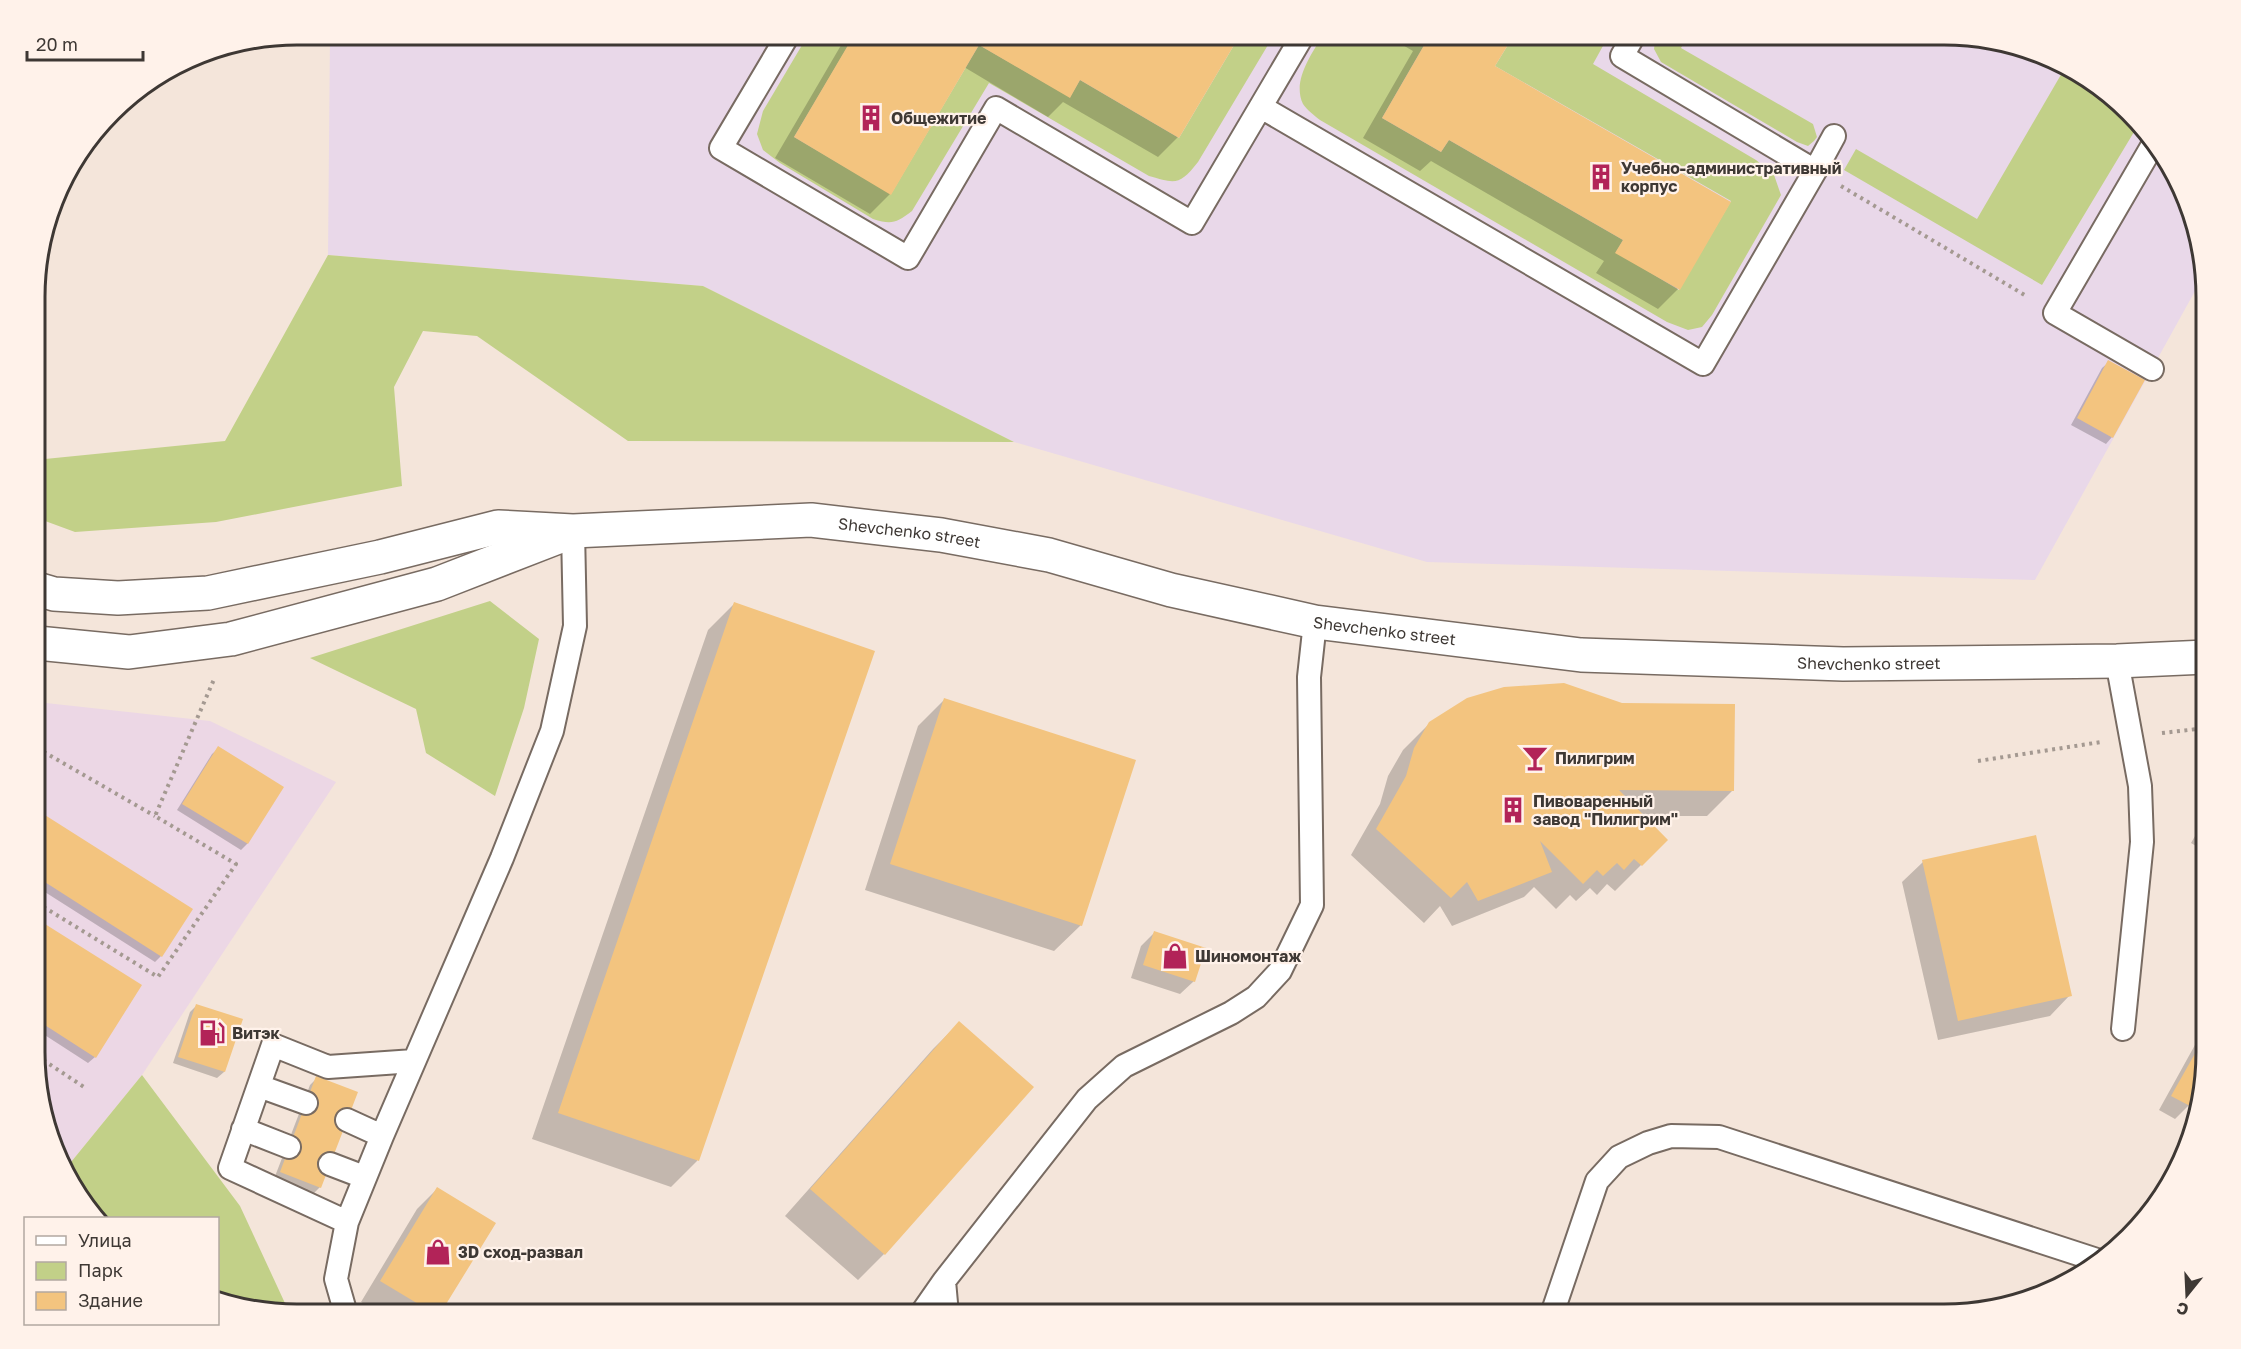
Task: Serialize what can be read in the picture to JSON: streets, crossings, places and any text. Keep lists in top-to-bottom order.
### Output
{
  "streets": {
    "main road": ["Shevchenko street"]
  },
  "places": {
    "building": ["Общежитие", "Учебно-административный корпус", "Пивоваренный завод \"Пилигрим\""],
    "bar": ["Пилигрим"],
    "shop": ["Шиномонтаж", "3D сход-развал"],
    "fuel station": ["Витэк"]
  },
  "legend": ["Улица", "Парк", "Здание"],
  "scale_bar": "20 m",
  "north": "bottom"
}
